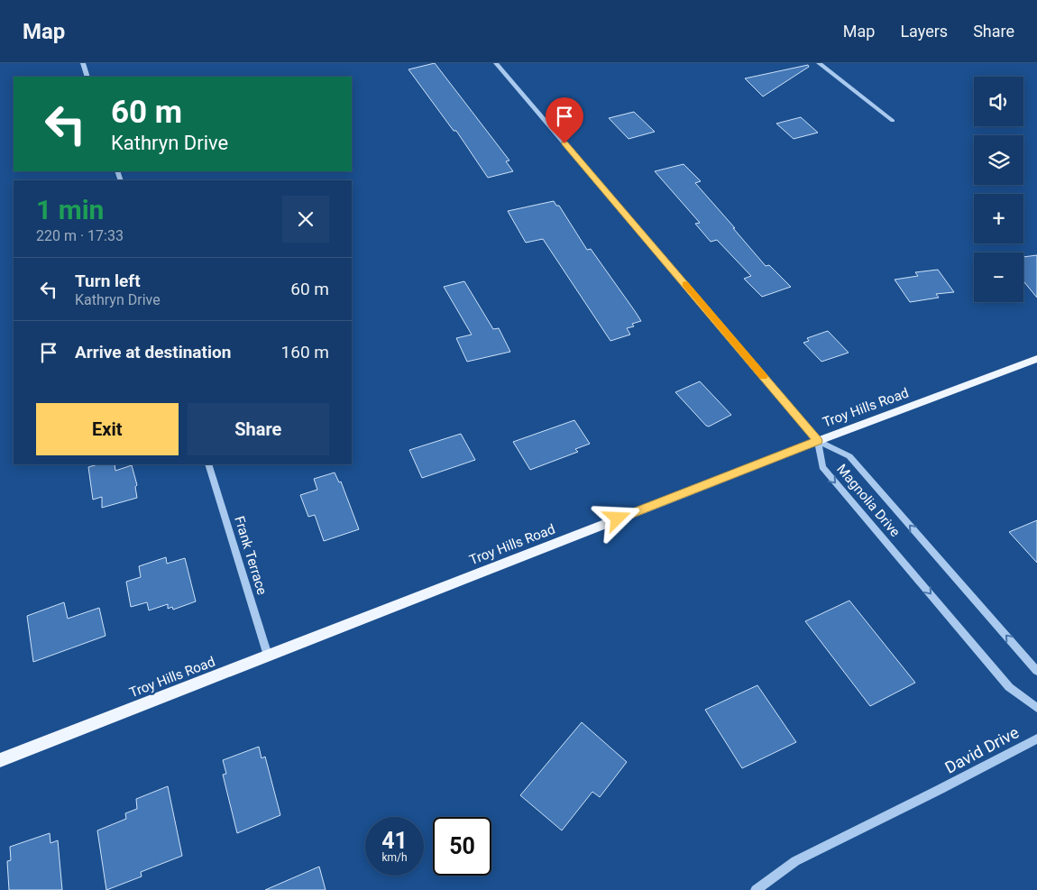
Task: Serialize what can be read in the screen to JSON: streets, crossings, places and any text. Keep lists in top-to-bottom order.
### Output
{
  "streets": {
    "main road": ["Troy Hills Road"],
    "street": ["Magnolia Drive", "Frank Terrace", "David Drive"]
  },
  "crossings": [
    ["Troy Hills Road", "Magnolia Drive"],
    ["Troy Hills Road", "Frank Terrace"]
  ],
  "page": {
    "header": "Map",
    "nav": ["Map", "Layers", "Share"],
    "map_buttons": ["+", "−"],
    "turn": ["60 m", "Kathryn Drive"],
    "heading": ["1 min", "220 m · 17:33"],
    "list": [
      {
        "name": "Turn left",
        "note": "Kathryn Drive",
        "value": "60 m"
      },
      {
        "name": "Arrive at destination",
        "value": "160 m"
      }
    ],
    "buttons": ["Exit", "Share"],
    "speed": "41 km/h",
    "limit": "50"
  }
}
